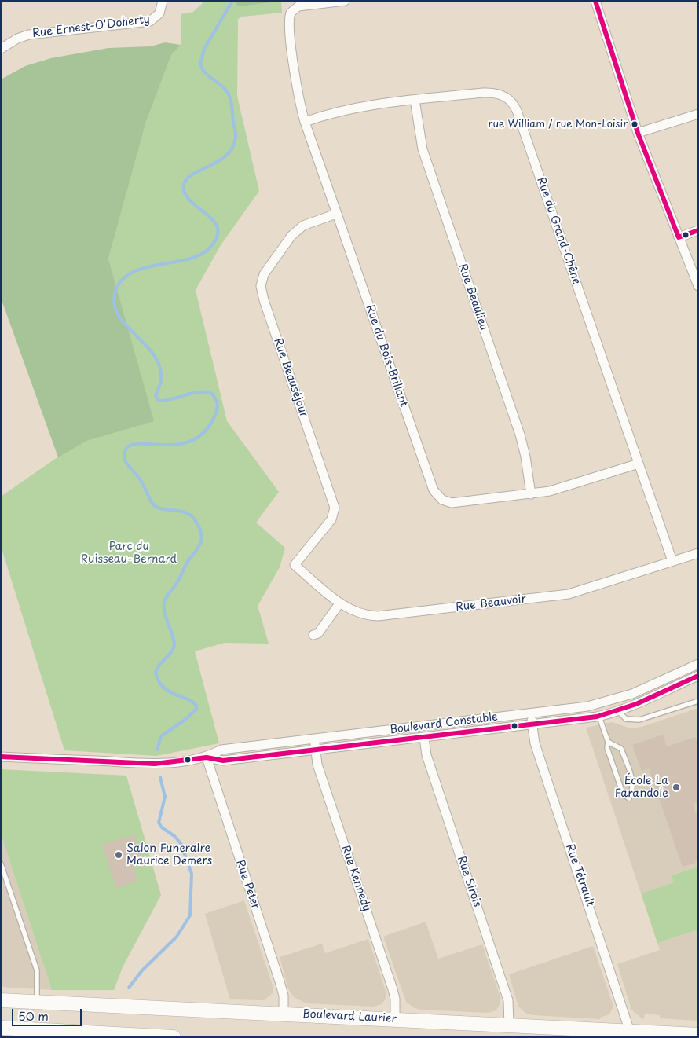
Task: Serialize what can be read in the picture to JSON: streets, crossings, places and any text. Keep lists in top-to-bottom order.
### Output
{
  "streets": {
    "main road": ["Boulevard Laurier"],
    "street": [
      "Rue Ernest-O'Doherty",
      "Rue du Grand-Chêne",
      "Rue Beaulieu",
      "Rue du Bois-Brillant",
      "Rue Beauséjour",
      "Rue Beauvoir",
      "Boulevard Constable",
      "Rue Tétrault",
      "Rue Kennedy",
      "Rue Sirois",
      "Rue Peter"
    ]
  },
  "crossings": [
    ["Rue du Grand-Chêne", "Rue Beaulieu"],
    ["Rue du Grand-Chêne", "Rue du Bois-Brillant"],
    ["Rue du Grand-Chêne", "Rue Beauvoir"],
    ["Rue Beaulieu", "Rue du Bois-Brillant"],
    ["Rue du Bois-Brillant", "Rue Beauséjour"],
    ["Rue Beauséjour", "Rue Beauvoir"],
    ["Boulevard Constable", "Rue Tétrault"],
    ["Boulevard Constable", "Rue Kennedy"],
    ["Boulevard Constable", "Rue Sirois"],
    ["Boulevard Constable", "Rue Peter"],
    ["Rue Tétrault", "Boulevard Laurier"],
    ["Rue Kennedy", "Boulevard Laurier"],
    ["Rue Sirois", "Boulevard Laurier"],
    ["Rue Peter", "Boulevard Laurier"]
  ],
  "parks": ["Parc du Ruisseau-Bernard"],
  "places": ["rue William / rue Mon-Loisir", "École La Farandole", "Salon Funeraire Maurice Demers"],
  "scale_bar": "50 m"
}
